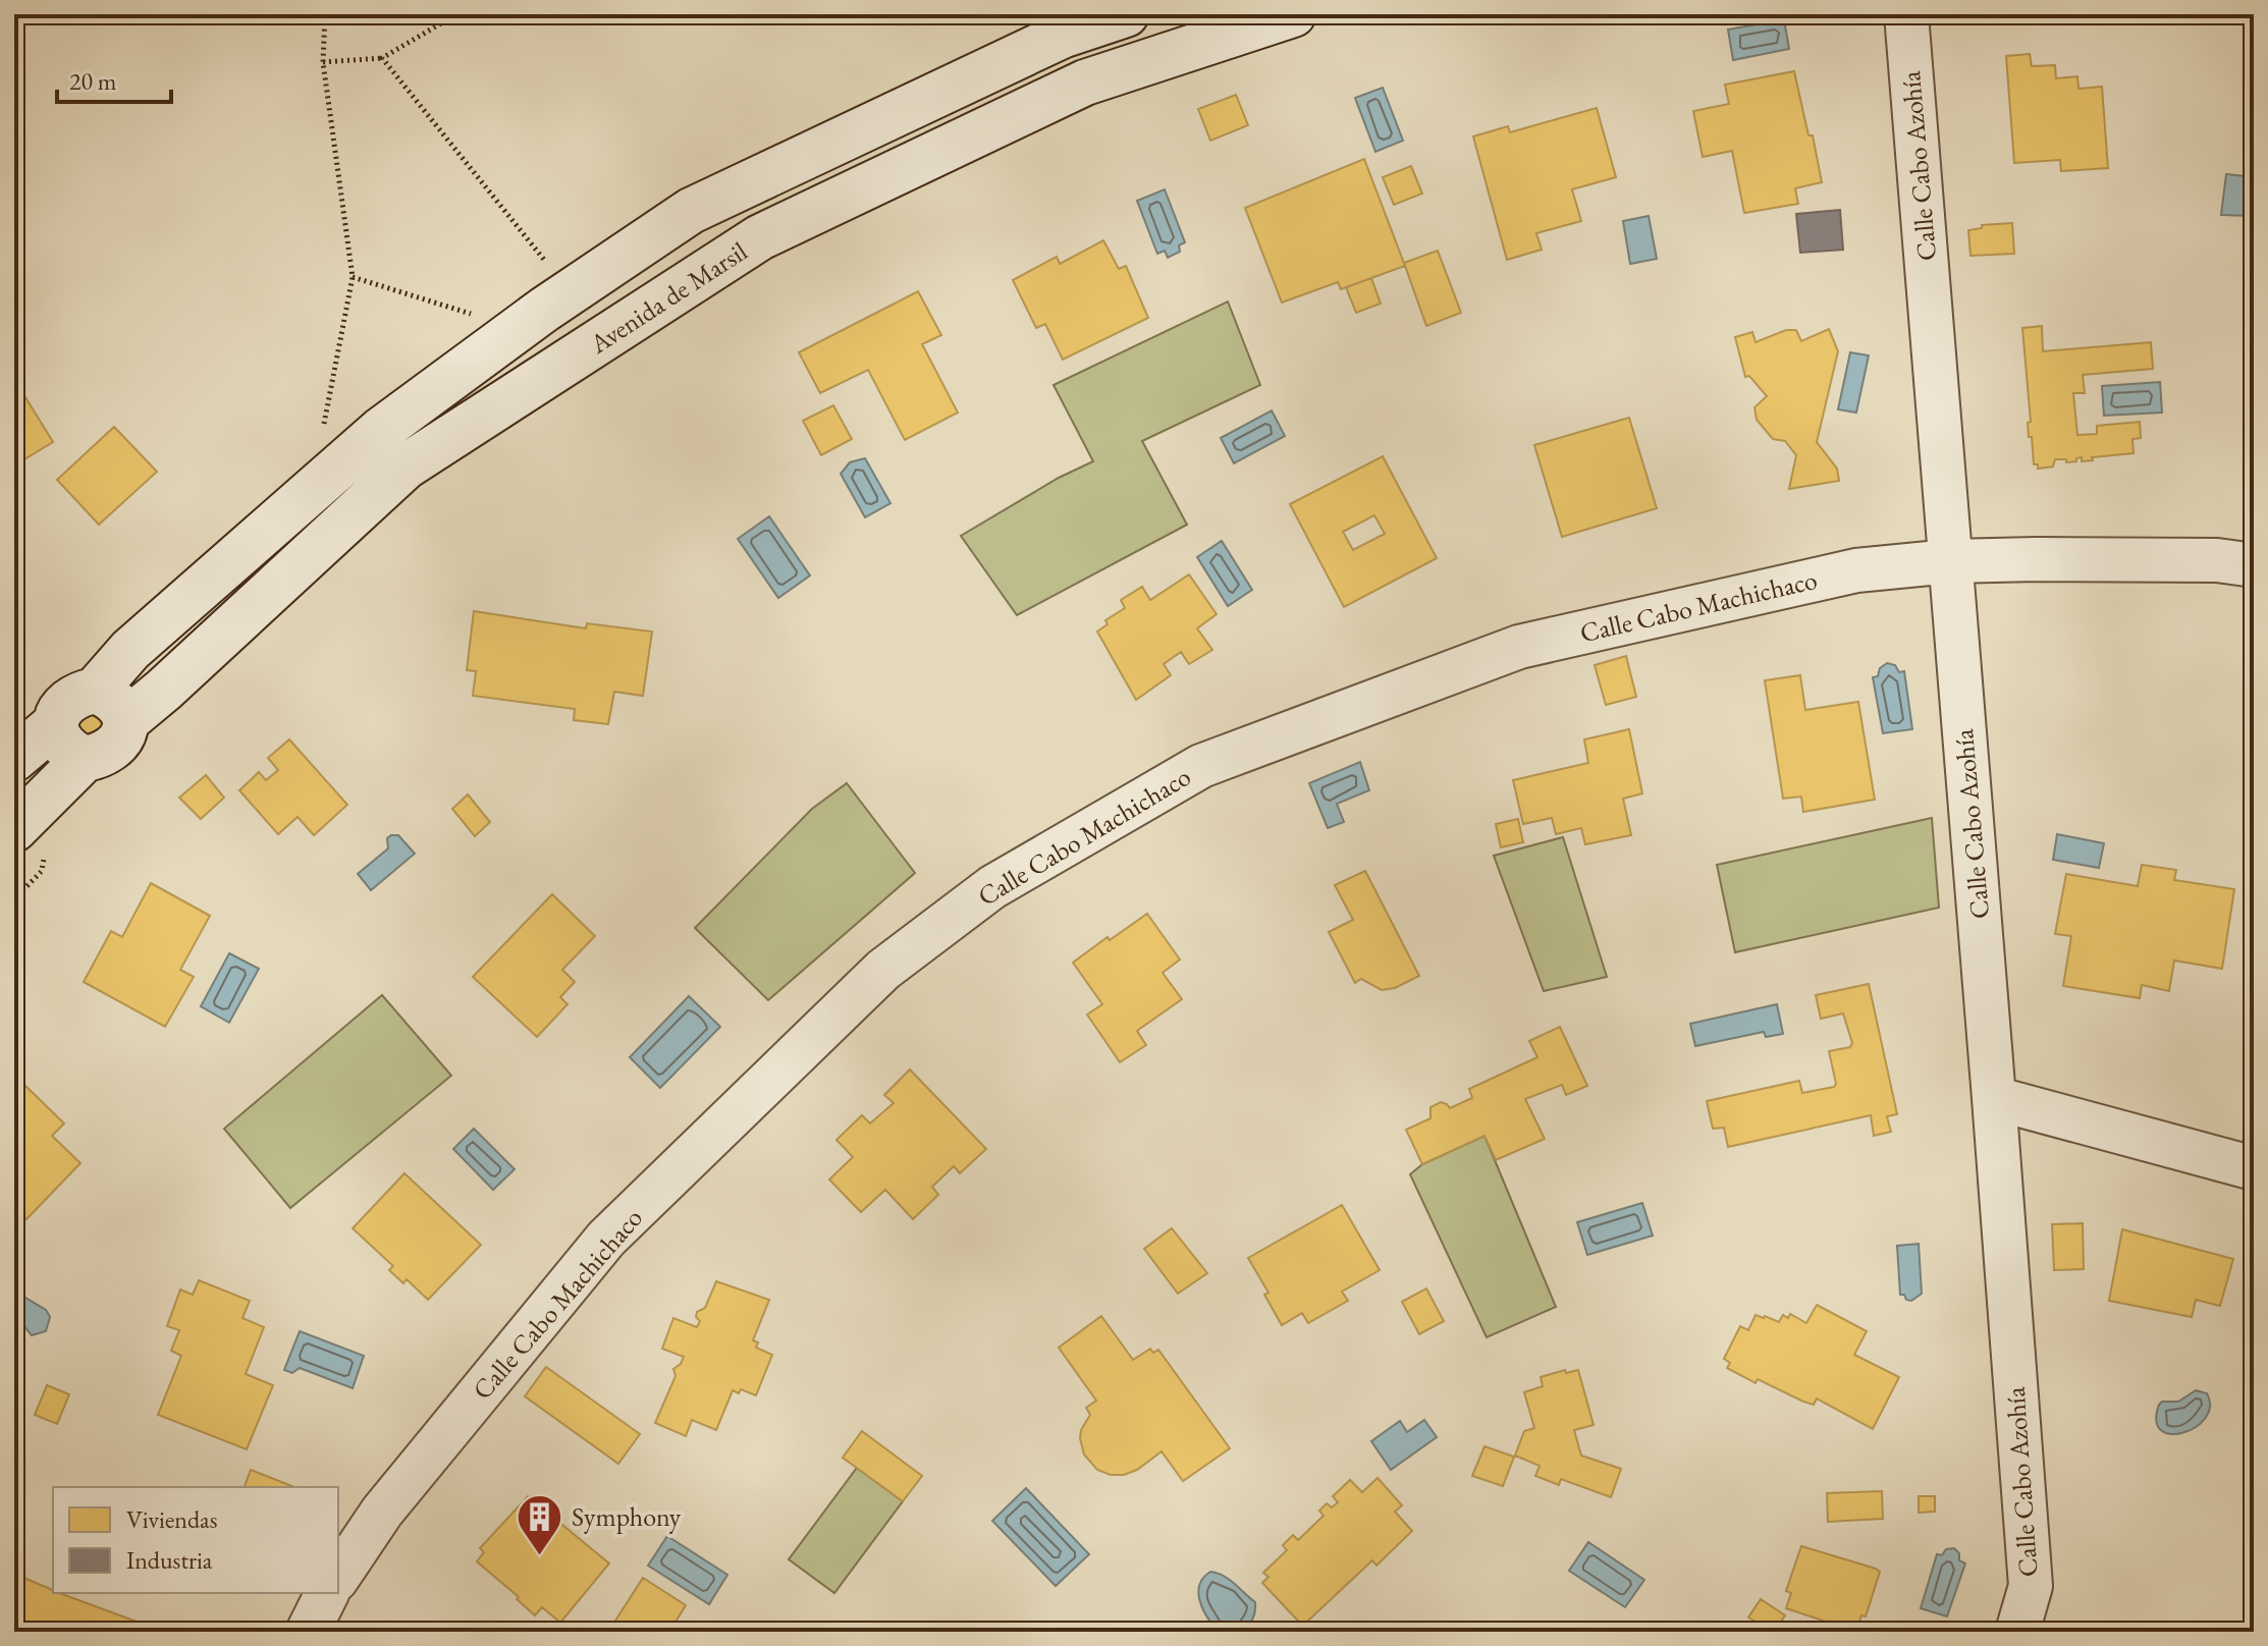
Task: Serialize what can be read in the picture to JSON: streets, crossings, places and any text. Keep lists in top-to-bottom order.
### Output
{
  "streets": {
    "street": ["Calle Cabo Azohía", "Avenida de Marsil", "Calle Cabo Machichaco"]
  },
  "crossings": [
    ["Calle Cabo Azohía", "Calle Cabo Machichaco"]
  ],
  "places": {
    "building": ["Symphony"]
  },
  "legend": ["Viviendas", "Industria"],
  "scale_bar": "20 m"
}
